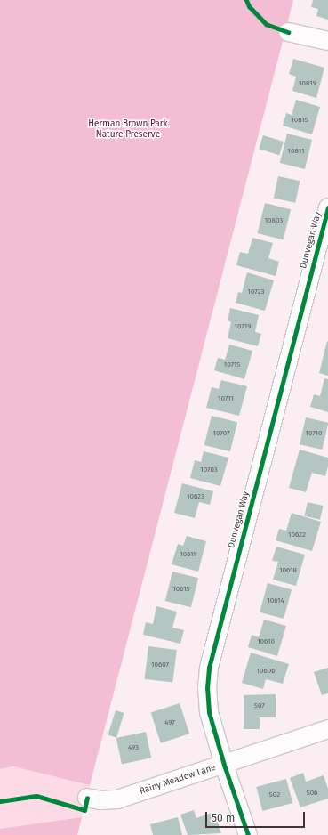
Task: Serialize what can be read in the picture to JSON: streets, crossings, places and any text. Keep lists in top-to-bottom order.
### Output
{
  "streets": {
    "street": ["Dunvegan Way", "Rainy Meadow Lane"]
  },
  "crossings": [
    ["Dunvegan Way", "Rainy Meadow Lane"]
  ],
  "parks": ["Herman Brown Park Nature Preserve"],
  "house_numbers": [
    "10819",
    "10815",
    "10811",
    "10803",
    "10723",
    "10719",
    "10715",
    "10711",
    "10707",
    "10710",
    "10703",
    "10623",
    "10622",
    "10619",
    "10618",
    "10615",
    "10614",
    "10610",
    "10607",
    "10606",
    "507",
    "497",
    "493",
    "506",
    "502"
  ],
  "scale_bar": "50 m"
}
